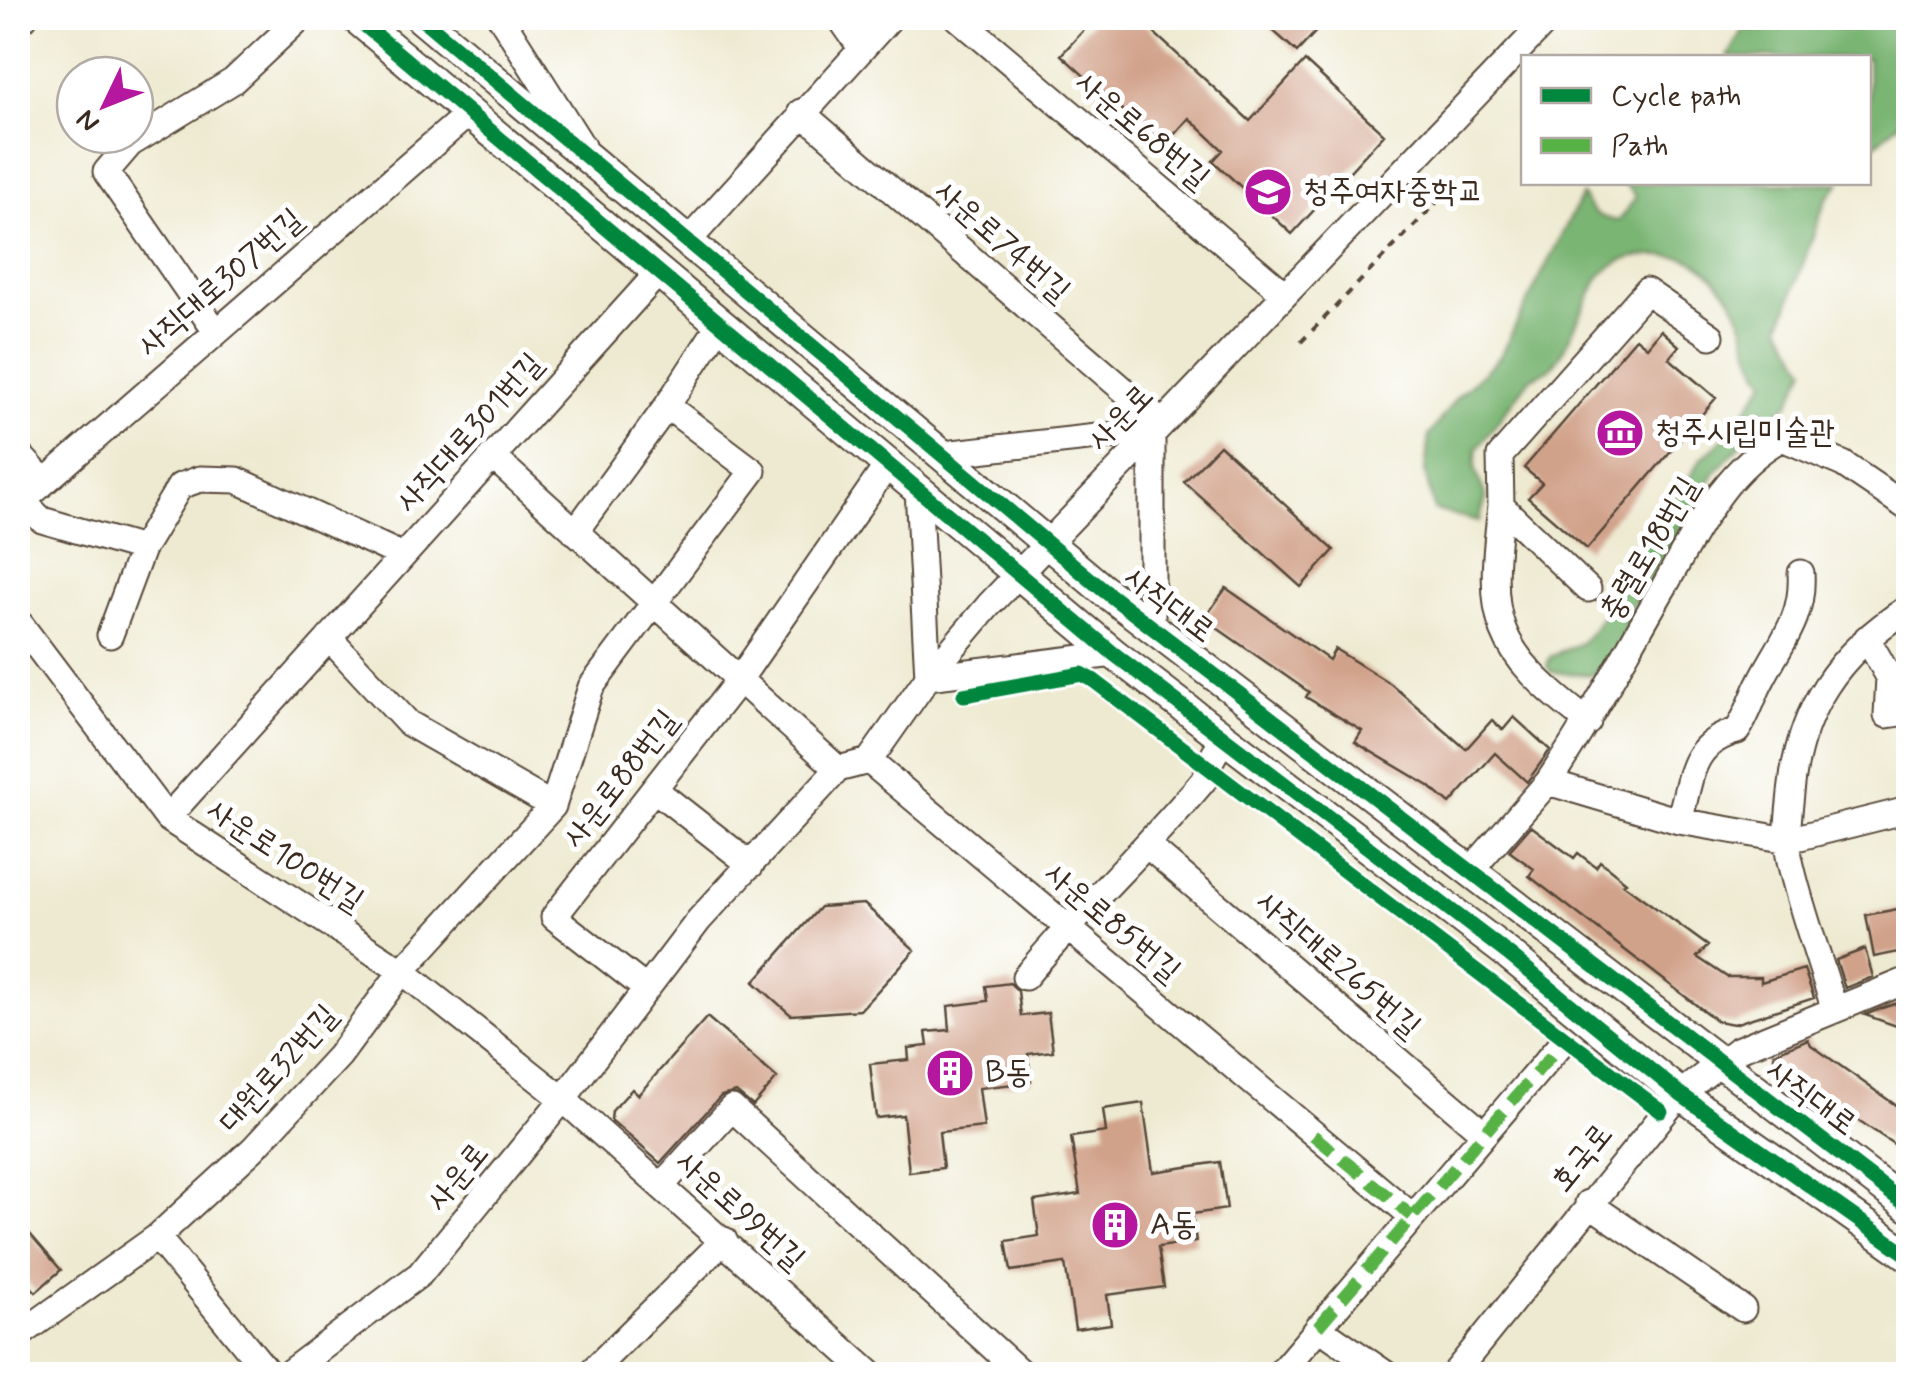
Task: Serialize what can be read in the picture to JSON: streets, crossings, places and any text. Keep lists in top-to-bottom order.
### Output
{
  "streets": {
    "main road": ["사직대로"],
    "street": [
      "사운로68번길",
      "사운로74번길",
      "사직대로307번길",
      "사운로",
      "사직대로301번길",
      "충렬로18번길",
      "사운로88번길",
      "사운로100번길",
      "사운로85번길",
      "사직대로265번길",
      "대원로32번길",
      "호국로",
      "사운로99번길"
    ]
  },
  "crossings": [
    ["사운로68번길", "사운로"],
    ["사운로74번길", "사운로"],
    ["사운로", "사직대로"],
    ["사운로", "사운로88번길"],
    ["사운로", "사운로100번길"],
    ["사운로", "사운로85번길"],
    ["사운로", "사운로99번길"],
    ["사직대로301번길", "사운로100번길"],
    ["충렬로18번길", "사직대로"],
    ["사직대로", "호국로"],
    ["사운로100번길", "대원로32번길"],
    ["사운로100번길", "사운로99번길"]
  ],
  "places": {
    "school or university": ["청주여자중학교"],
    "museum": ["청주시립미술관"],
    "building": ["B동", "A동"]
  },
  "legend": ["Cycle path", "Path"],
  "north": "bottom left"
}
